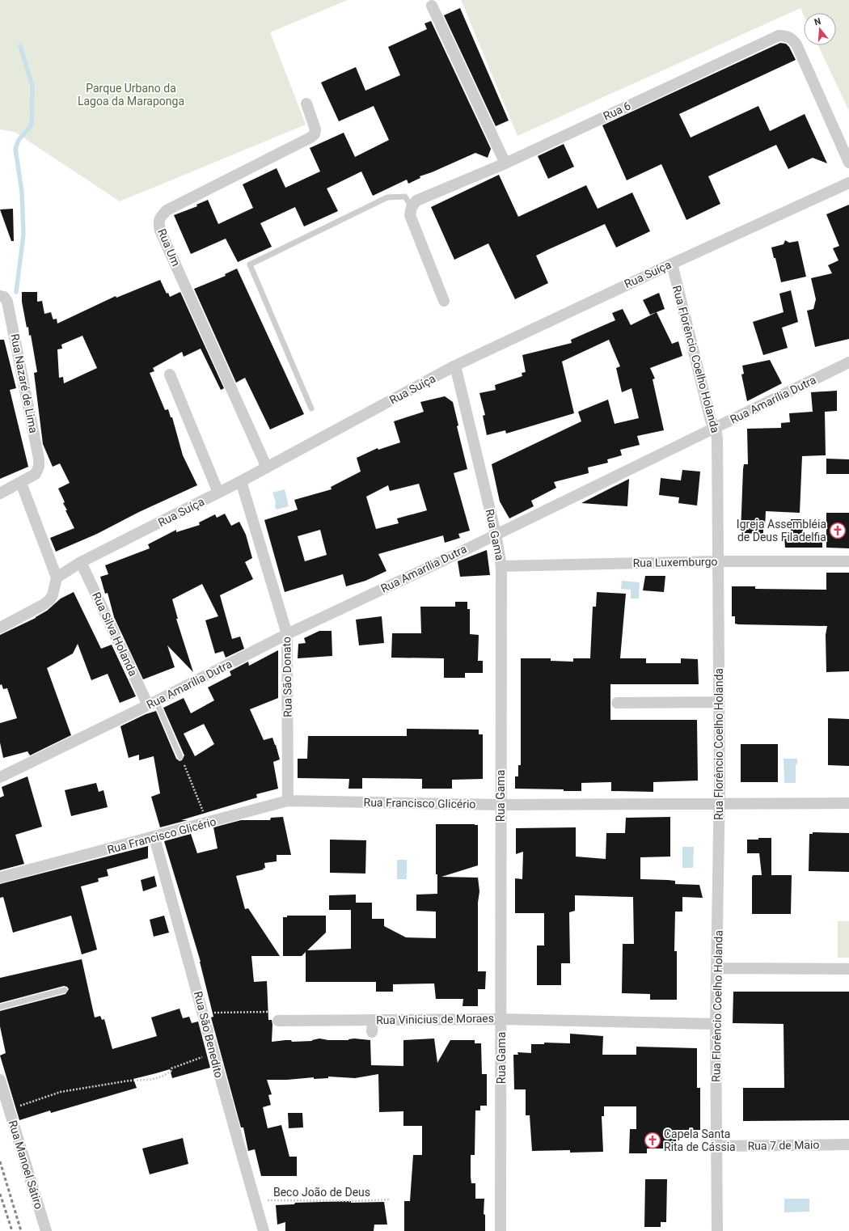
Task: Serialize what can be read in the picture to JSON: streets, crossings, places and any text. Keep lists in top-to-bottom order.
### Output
{
  "streets": {
    "street": [
      "Rua 6",
      "Rua Um",
      "Rua Suíça",
      "Rua Florêncio Coelho Holanda",
      "Rua Nazaré de Lima",
      "Rua Amarília Dutra",
      "Rua Gama",
      "Rua Luxemburgo",
      "Rua Silva Holanda",
      "Rua São Donato",
      "Rua Francisco Glicério",
      "Rua Vinicius de Moraes",
      "Rua São Benedito",
      "Rua 7 de Maio",
      "Rua Manoel Sátiro"
    ],
    "path": ["Beco João de Deus"]
  },
  "crossings": [
    ["Rua Um", "Rua Suíça"],
    ["Rua Suíça", "Rua Florêncio Coelho Holanda"],
    ["Rua Suíça", "Rua Gama"],
    ["Rua Suíça", "Rua Silva Holanda"],
    ["Rua Suíça", "Rua São Donato"],
    ["Rua Florêncio Coelho Holanda", "Rua Amarília Dutra"],
    ["Rua Florêncio Coelho Holanda", "Rua Luxemburgo"],
    ["Rua Florêncio Coelho Holanda", "Rua Francisco Glicério"],
    ["Rua Florêncio Coelho Holanda", "Rua Vinicius de Moraes"],
    ["Rua Florêncio Coelho Holanda", "Rua 7 de Maio"],
    ["Rua Amarília Dutra", "Rua Gama"],
    ["Rua Amarília Dutra", "Rua Silva Holanda"],
    ["Rua Amarília Dutra", "Rua São Donato"],
    ["Rua Gama", "Rua Luxemburgo"],
    ["Rua Gama", "Rua Francisco Glicério"],
    ["Rua Gama", "Rua Vinicius de Moraes"],
    ["Rua São Donato", "Rua Francisco Glicério"],
    ["Rua Francisco Glicério", "Rua São Benedito"],
    ["Rua São Benedito", "Beco João de Deus"]
  ],
  "parks": ["Parque Urbano da Lagoa da Maraponga"],
  "places": {
    "church": ["Igreja Assembléia de Deus Filadelfia", "Capela Santa Rita de Cássia"]
  },
  "north": "top"
}
